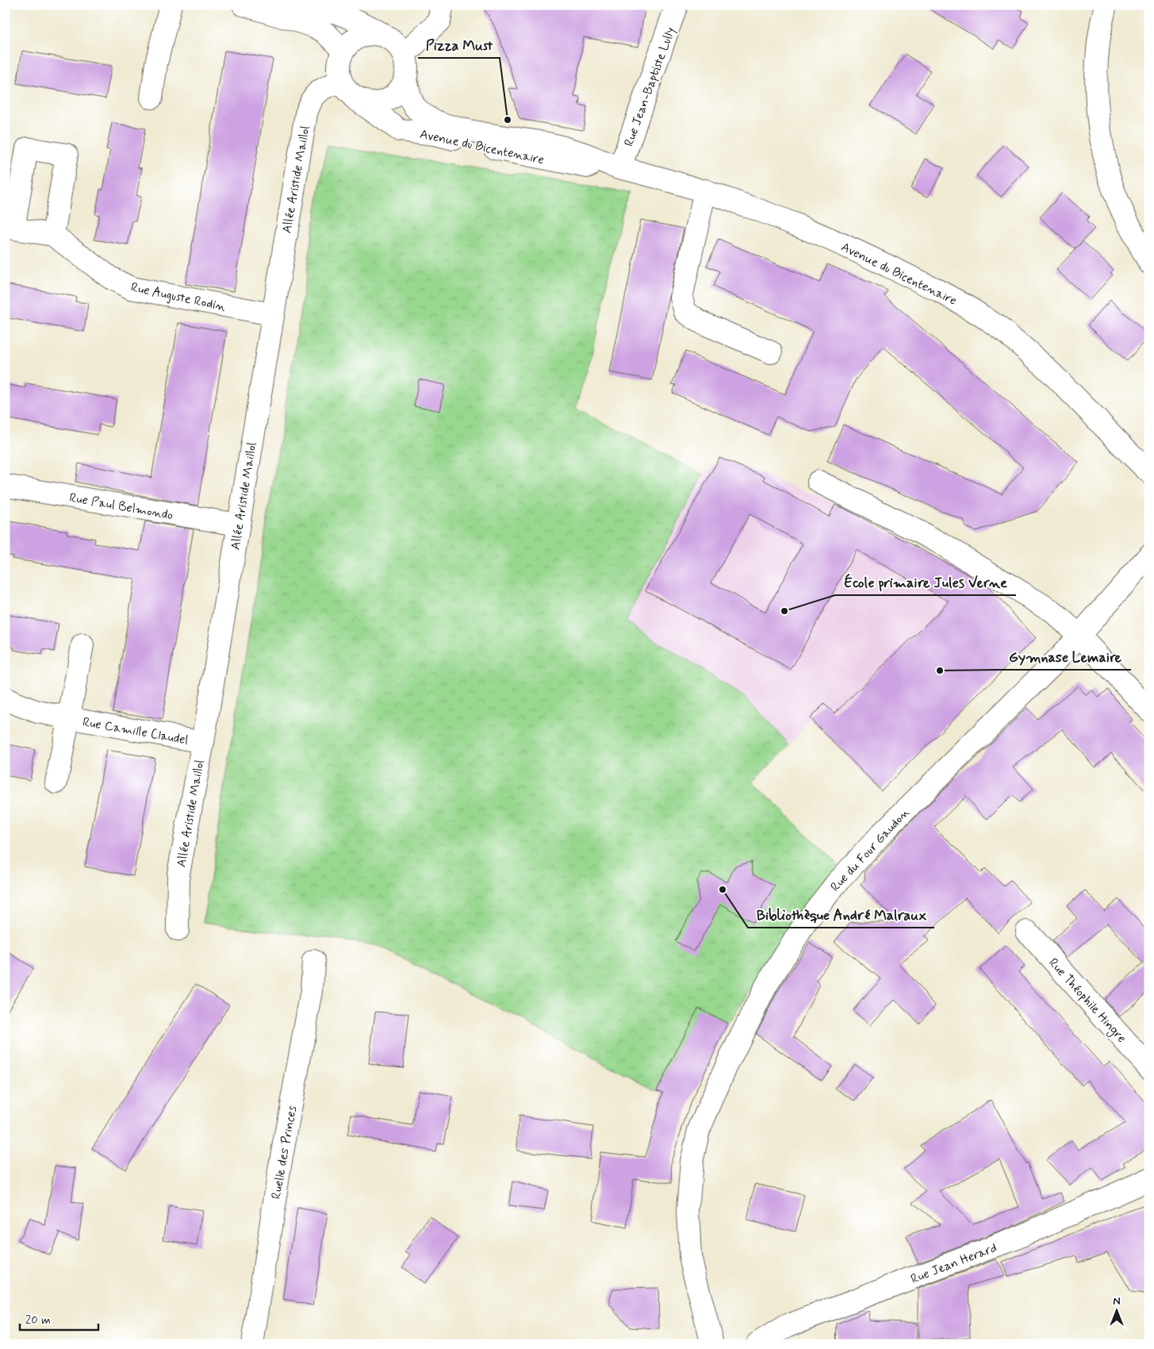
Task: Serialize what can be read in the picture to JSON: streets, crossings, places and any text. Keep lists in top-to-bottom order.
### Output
{
  "streets": {
    "street": [
      "Rue Jean-Baptiste Lully",
      "Avenue du Bicentenaire",
      "Allée Aristide Maillol",
      "Rue Auguste Rodin",
      "Rue Paul Belmondo",
      "Rue Camille Claudel",
      "Rue du Four Gaudon",
      "Rue Théophile Hingre",
      "Ruelle des Princes",
      "Rue Jean Herard"
    ]
  },
  "crossings": [
    ["Rue Jean-Baptiste Lully", "Avenue du Bicentenaire"],
    ["Avenue du Bicentenaire", "Allée Aristide Maillol"],
    ["Allée Aristide Maillol", "Rue Auguste Rodin"],
    ["Allée Aristide Maillol", "Rue Paul Belmondo"],
    ["Allée Aristide Maillol", "Rue Camille Claudel"]
  ],
  "places": [
    "Pizza Must",
    "École primaire Jules Verne",
    "Gymnase Lemaire",
    "Bibliothèque André Malraux"
  ],
  "scale_bar": "20 m",
  "north": "top"
}
